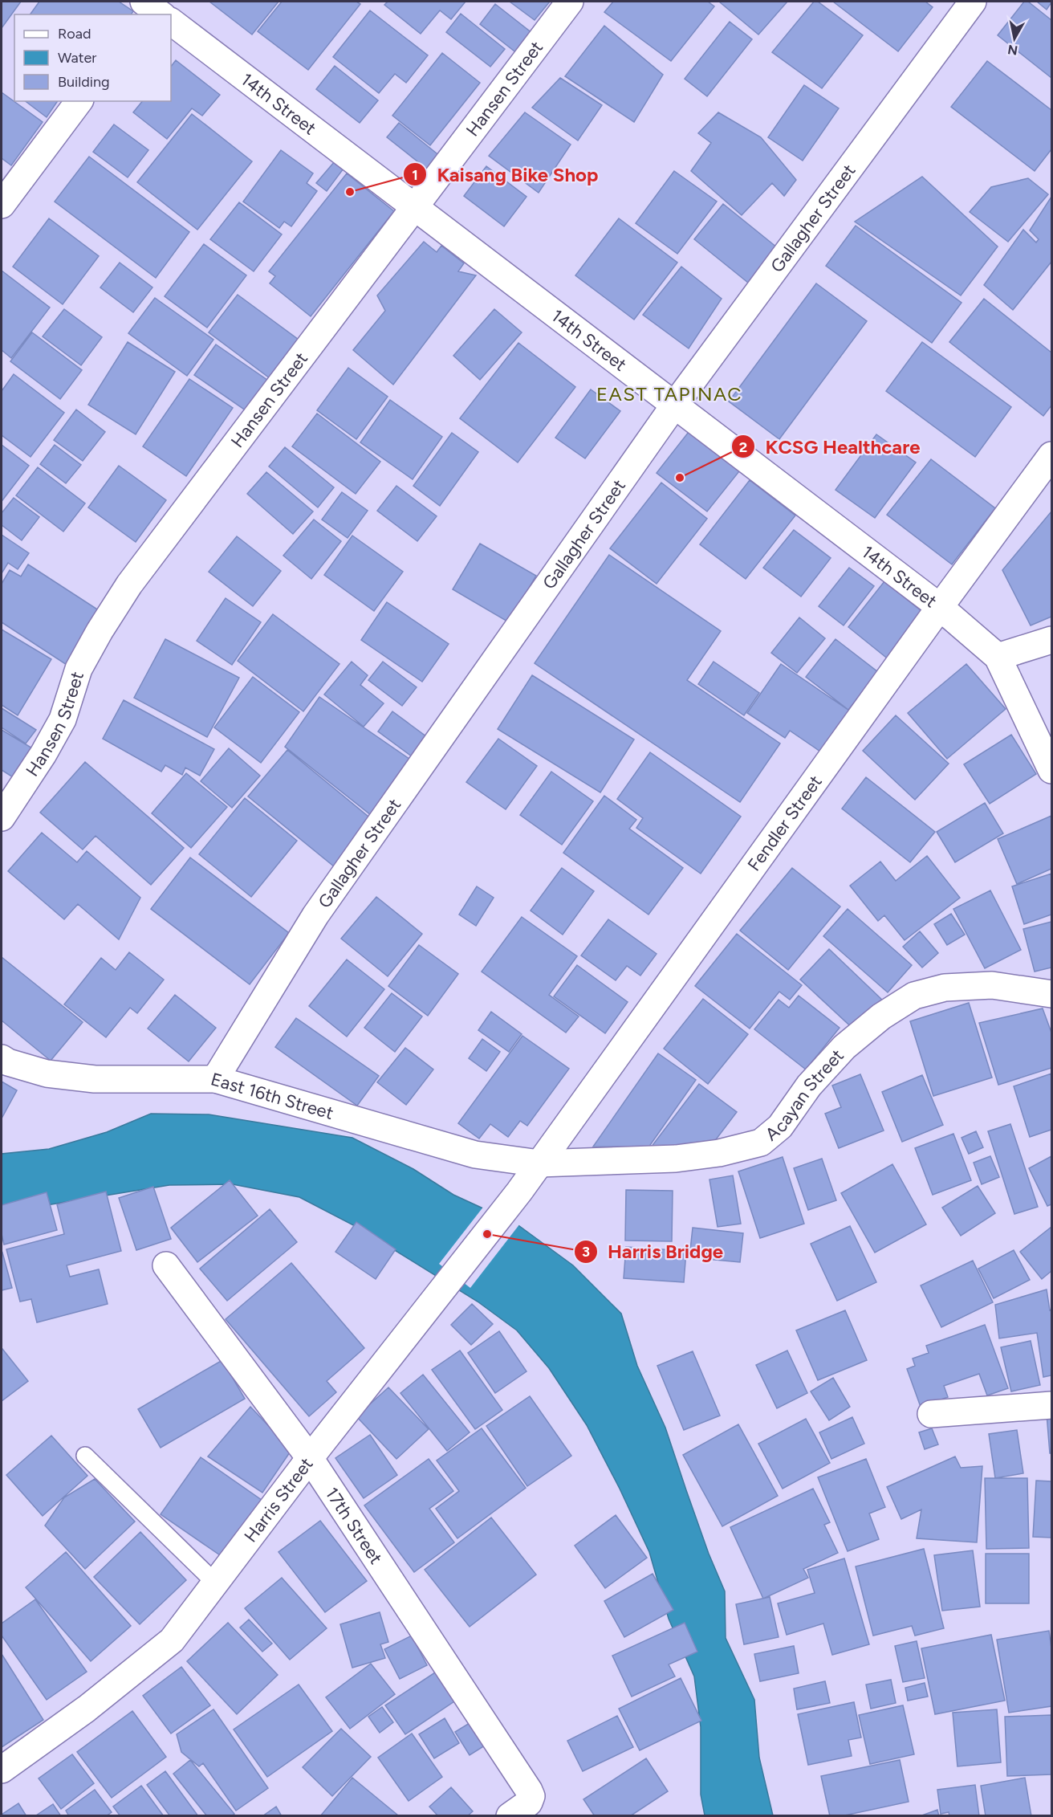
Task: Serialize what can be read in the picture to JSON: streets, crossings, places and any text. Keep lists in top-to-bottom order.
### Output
{
  "streets": {
    "street": [
      "Hansen Street",
      "14th Street",
      "Gallagher Street",
      "Fendler Street",
      "Acayan Street",
      "East 16th Street",
      "Harris Street",
      "17th Street"
    ]
  },
  "crossings": [
    ["Hansen Street", "14th Street"],
    ["14th Street", "Gallagher Street"],
    ["14th Street", "Fendler Street"],
    ["Gallagher Street", "East 16th Street"],
    ["Fendler Street", "Acayan Street"],
    ["Fendler Street", "East 16th Street"],
    ["Fendler Street", "Harris Street"],
    ["Acayan Street", "East 16th Street"],
    ["Harris Street", "17th Street"]
  ],
  "districts": ["EAST TAPINAC"],
  "places": ["Kaisang Bike Shop", "KCSG Healthcare", "Harris Bridge"],
  "legend": ["Road", "Water", "Building"],
  "north": "bottom"
}
